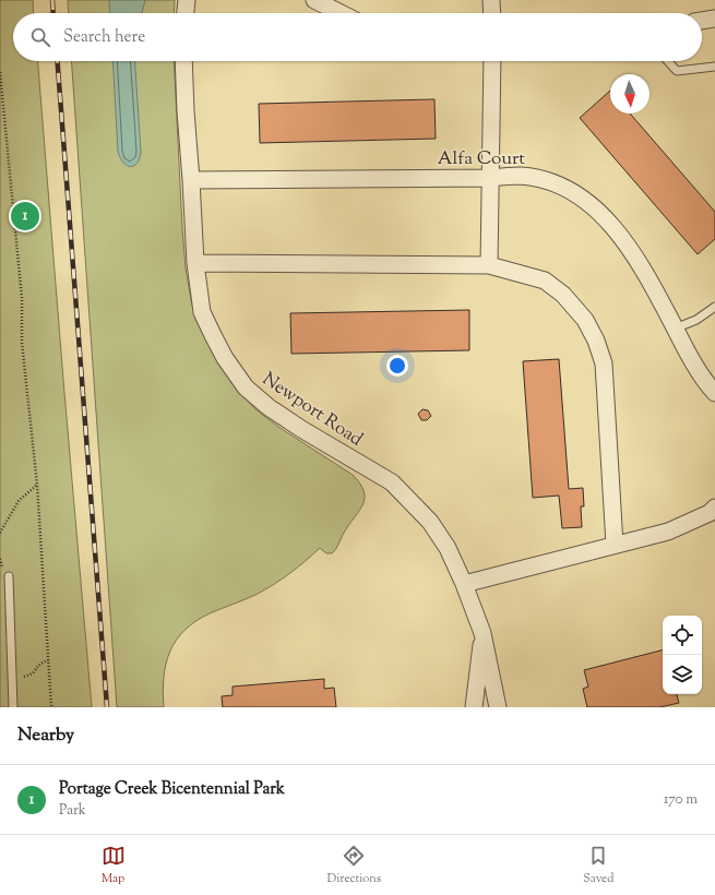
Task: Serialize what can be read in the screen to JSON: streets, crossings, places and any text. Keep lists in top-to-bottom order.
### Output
{
  "streets": {
    "street": ["Alfa Court", "Newport Road"]
  },
  "crossings": [
    ["Alfa Court", "Newport Road"]
  ],
  "north": "bottom",
  "page": {
    "search": "Search here",
    "pins": "1",
    "heading": "Nearby",
    "list": [
      {
        "mark": "1",
        "name": "Portage Creek Bicentennial Park",
        "note": "Park",
        "value": "170 m"
      }
    ],
    "nav": ["Map", "Directions", "Saved"]
  }
}
